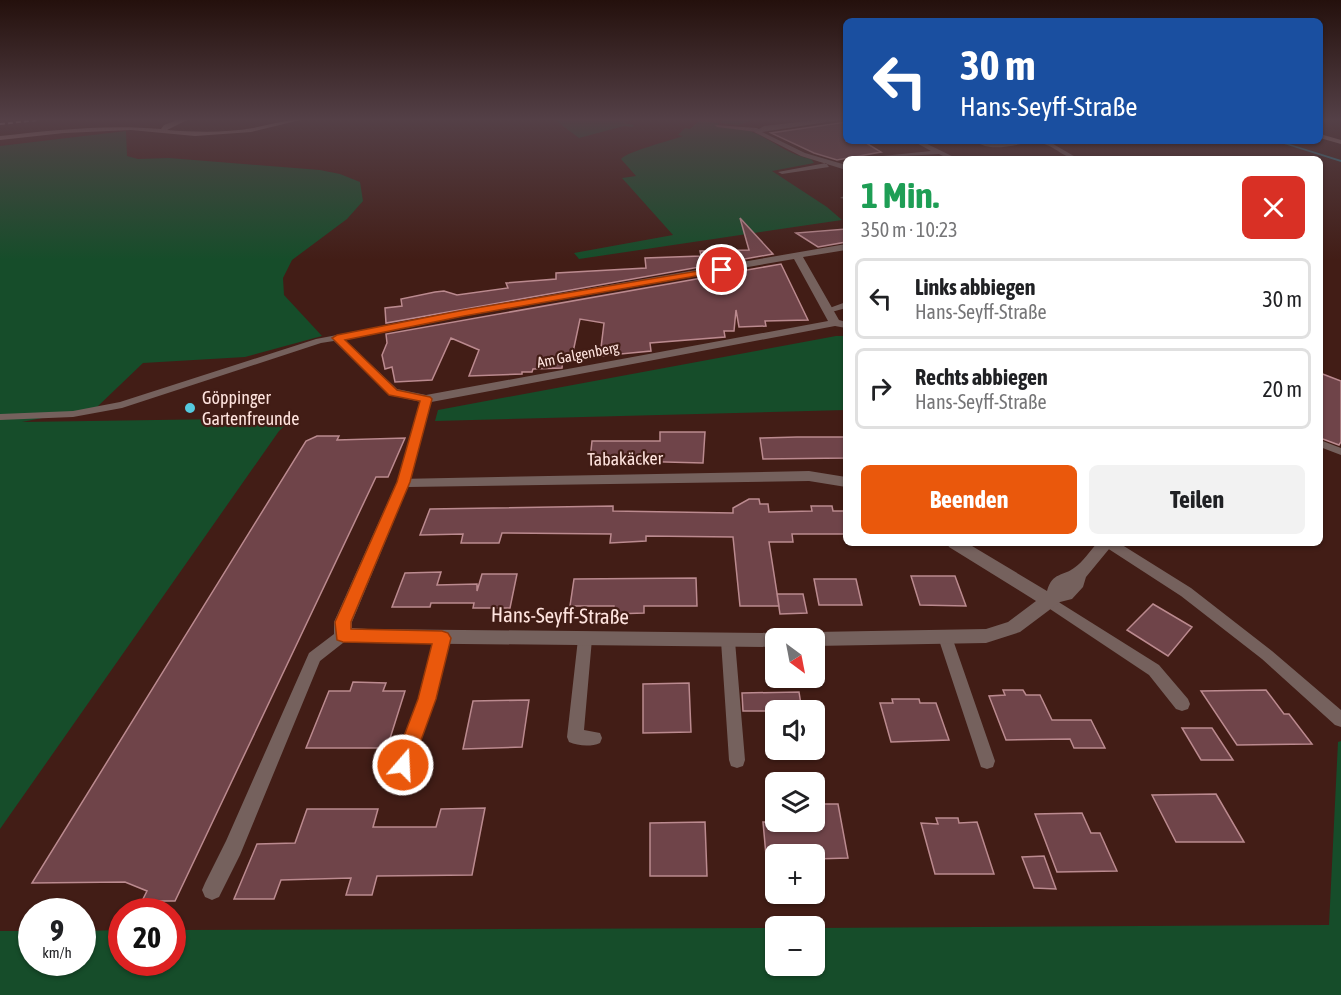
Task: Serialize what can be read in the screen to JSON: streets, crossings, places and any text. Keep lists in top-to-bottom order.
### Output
{
  "streets": {
    "street": ["Am Galgenberg", "Tabakäcker", "Hans-Seyff-Straße"]
  },
  "places": ["Göppinger Gartenfreunde"],
  "north": "bottom right",
  "page": {
    "turn": ["30 m", "Hans-Seyff-Straße"],
    "heading": ["1 Min.", "350 m · 10:23"],
    "list": [
      {
        "name": "Links abbiegen",
        "note": "Hans-Seyff-Straße",
        "value": "30 m"
      },
      {
        "name": "Rechts abbiegen",
        "note": "Hans-Seyff-Straße",
        "value": "20 m"
      }
    ],
    "buttons": ["Beenden", "Teilen"],
    "map_buttons": ["+", "−"],
    "speed": "9 km/h",
    "limit": "20"
  }
}
